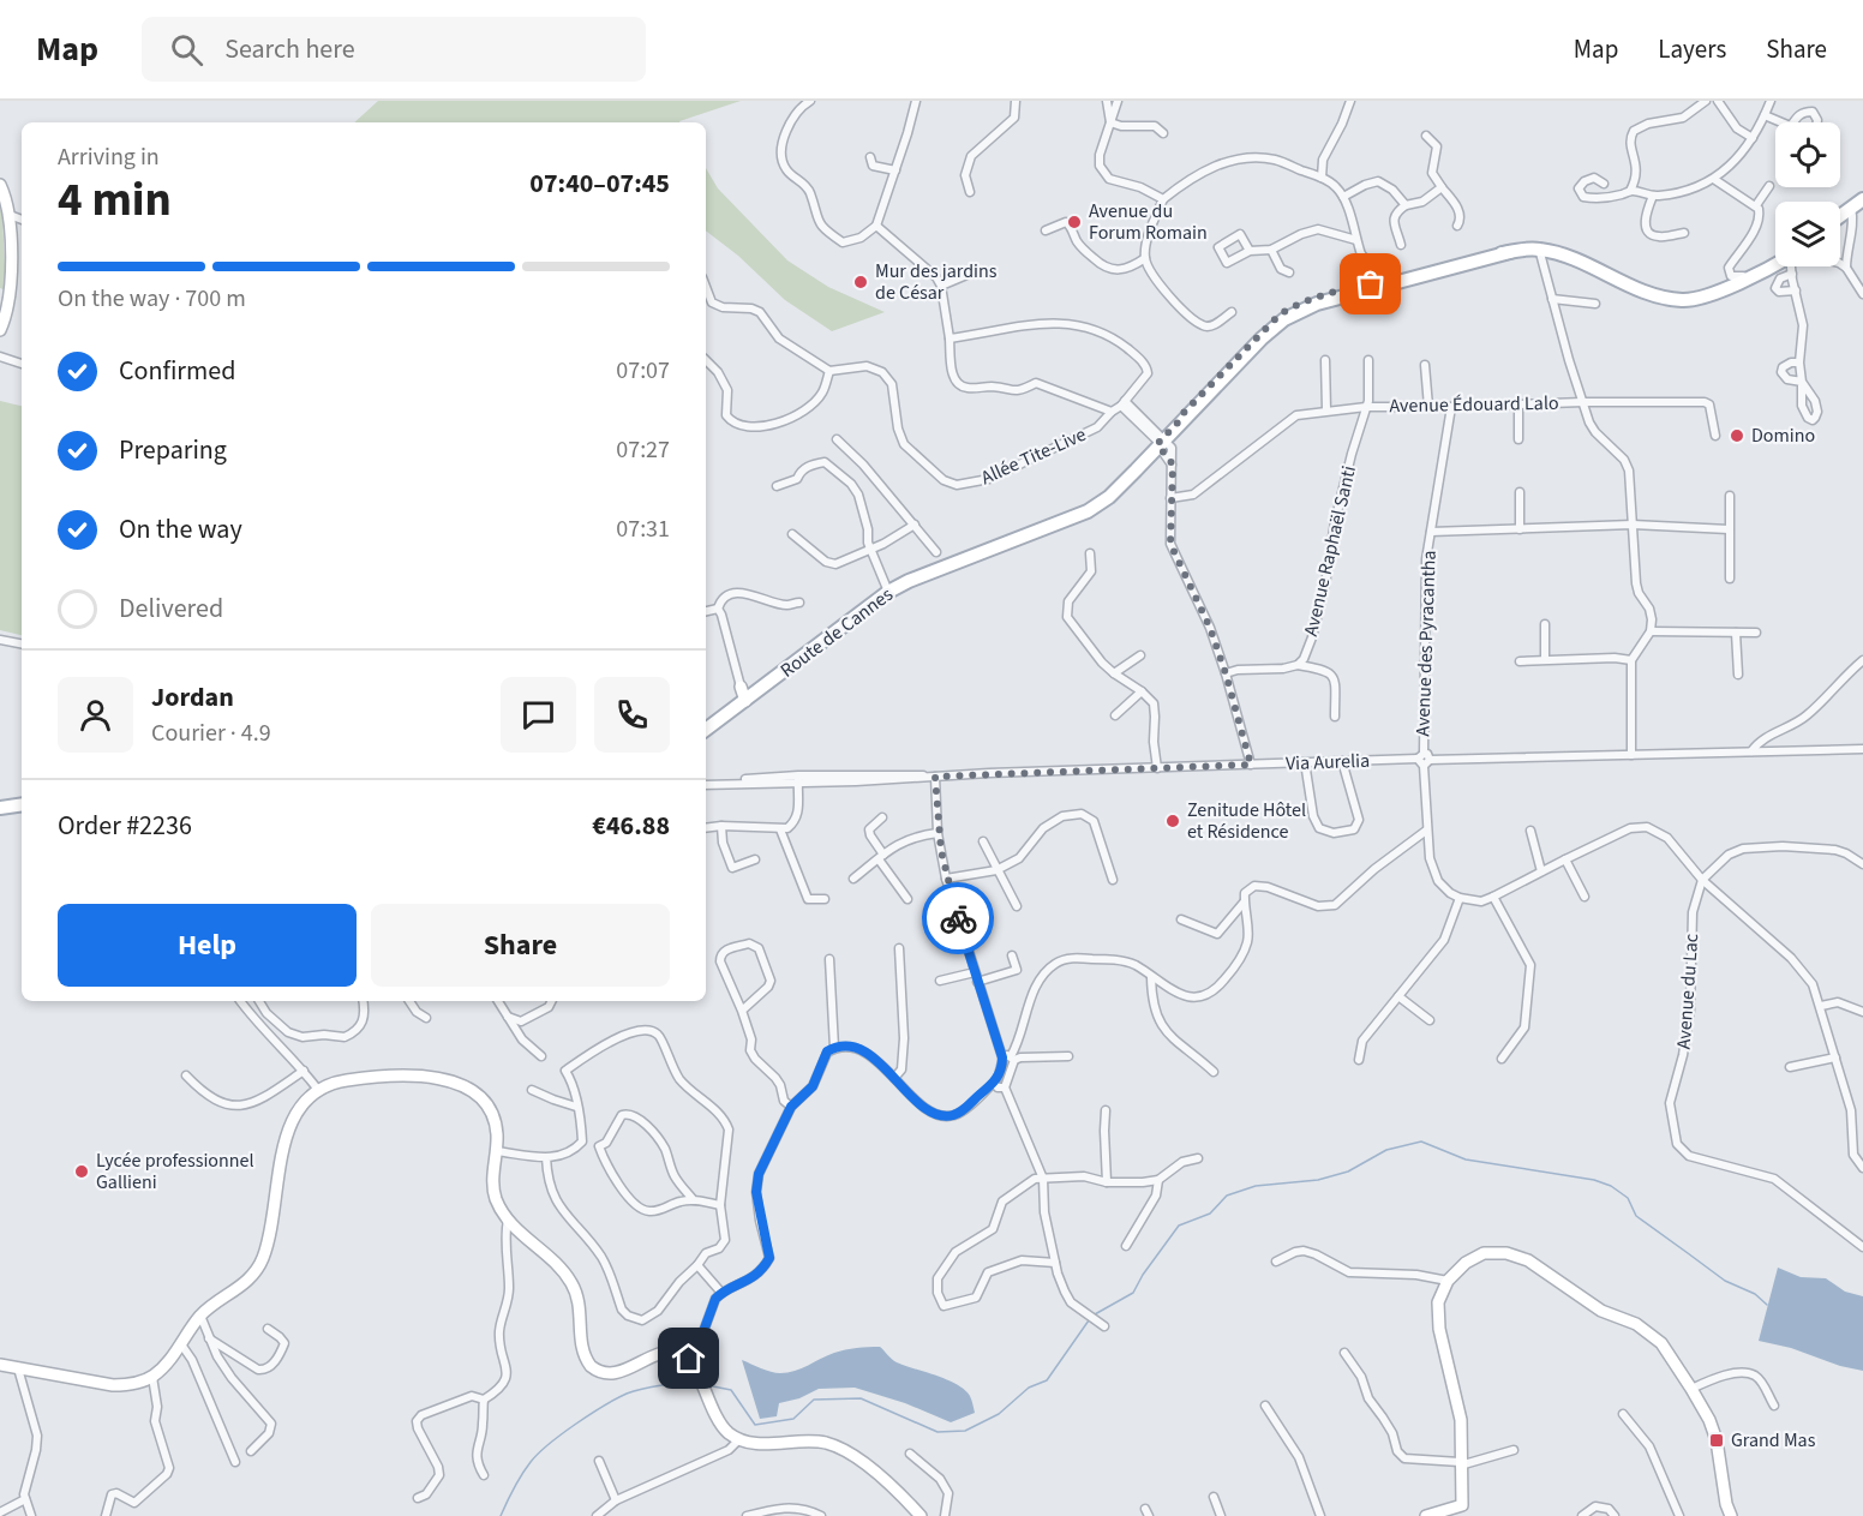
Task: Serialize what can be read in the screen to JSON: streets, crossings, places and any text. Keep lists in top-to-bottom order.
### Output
{
  "streets": {
    "main road": ["Route de Cannes"],
    "street": [
      "Avenue Édouard Lalo",
      "Allée Tite-Live",
      "Avenue Raphaël Santi",
      "Avenue des Pyracantha",
      "Via Aurelia",
      "Avenue du Lac"
    ]
  },
  "crossings": [
    ["Avenue Édouard Lalo", "Avenue Raphaël Santi"],
    ["Avenue Édouard Lalo", "Avenue des Pyracantha"],
    ["Avenue des Pyracantha", "Via Aurelia"]
  ],
  "places": {
    "other": [
      "Avenue du Forum Romain",
      "Mur des jardins de César",
      "Domino",
      "Zenitude Hôtel et Résidence",
      "Lycée professionnel Gallieni"
    ],
    "transit": ["Grand Mas"]
  },
  "page": {
    "header": "Map",
    "search": "Search here",
    "nav": ["Map", "Layers", "Share"],
    "heading": ["4 min", "Arriving in", "07:40–07:45"],
    "panel": [
      "Jordan",
      "Courier · 4.9",
      "Order #2236",
      "€46.88"
    ],
    "bar": "On the way · 700 m",
    "list": [
      ["Confirmed", "07:07"],
      ["Preparing", "07:27"],
      ["On the way", "07:31"],
      "Delivered"
    ],
    "buttons": ["Help", "Share"]
  }
}
